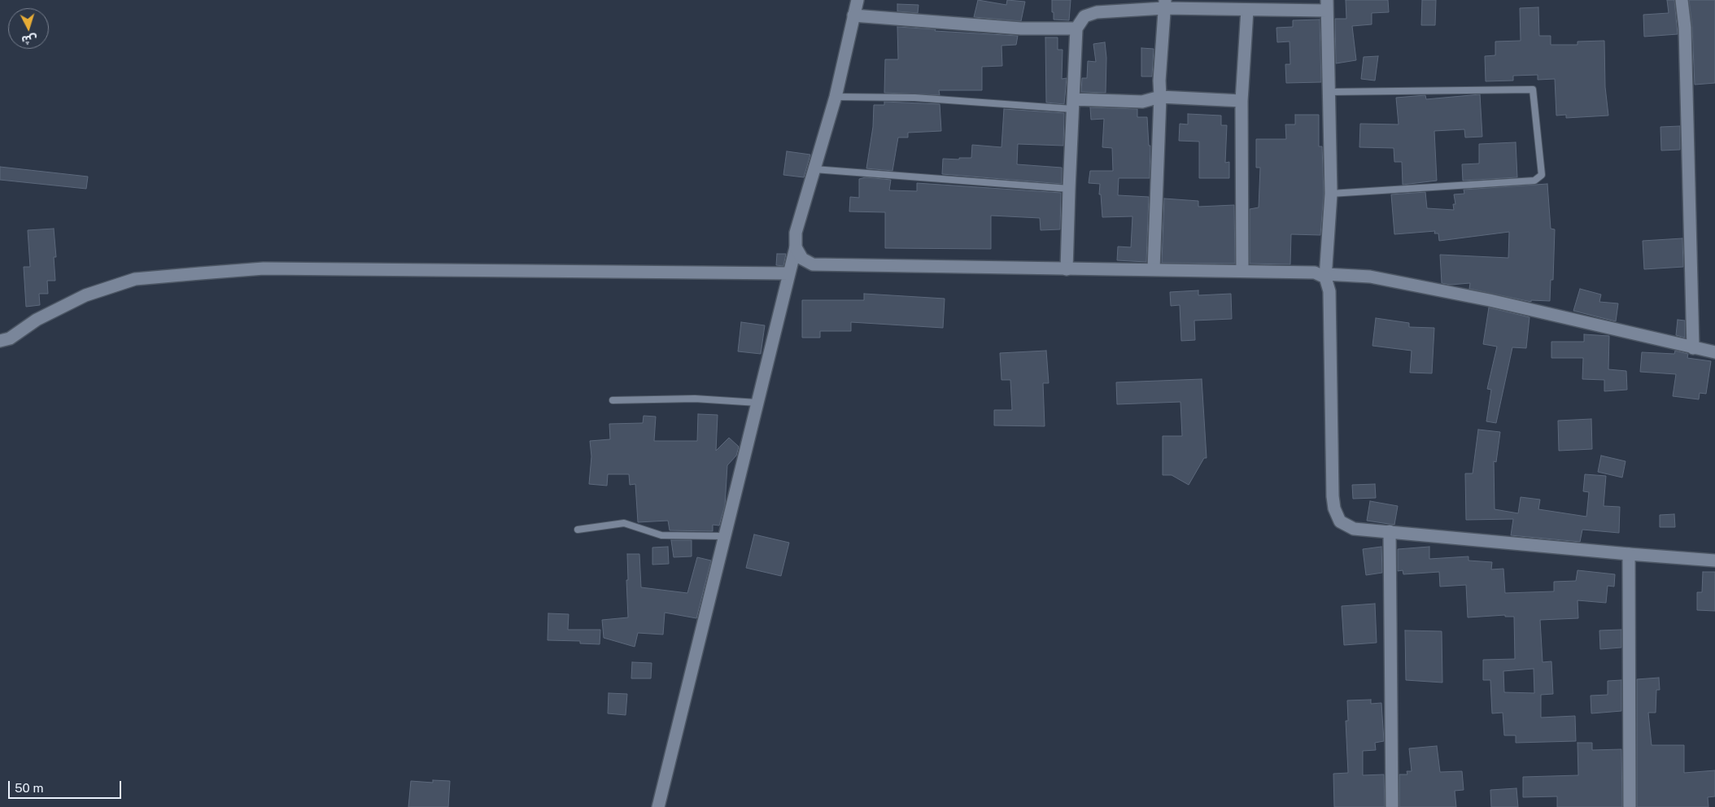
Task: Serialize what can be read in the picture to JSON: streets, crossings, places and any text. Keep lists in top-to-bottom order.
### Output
{
  "scale_bar": "50 m",
  "north": "bottom"
}
